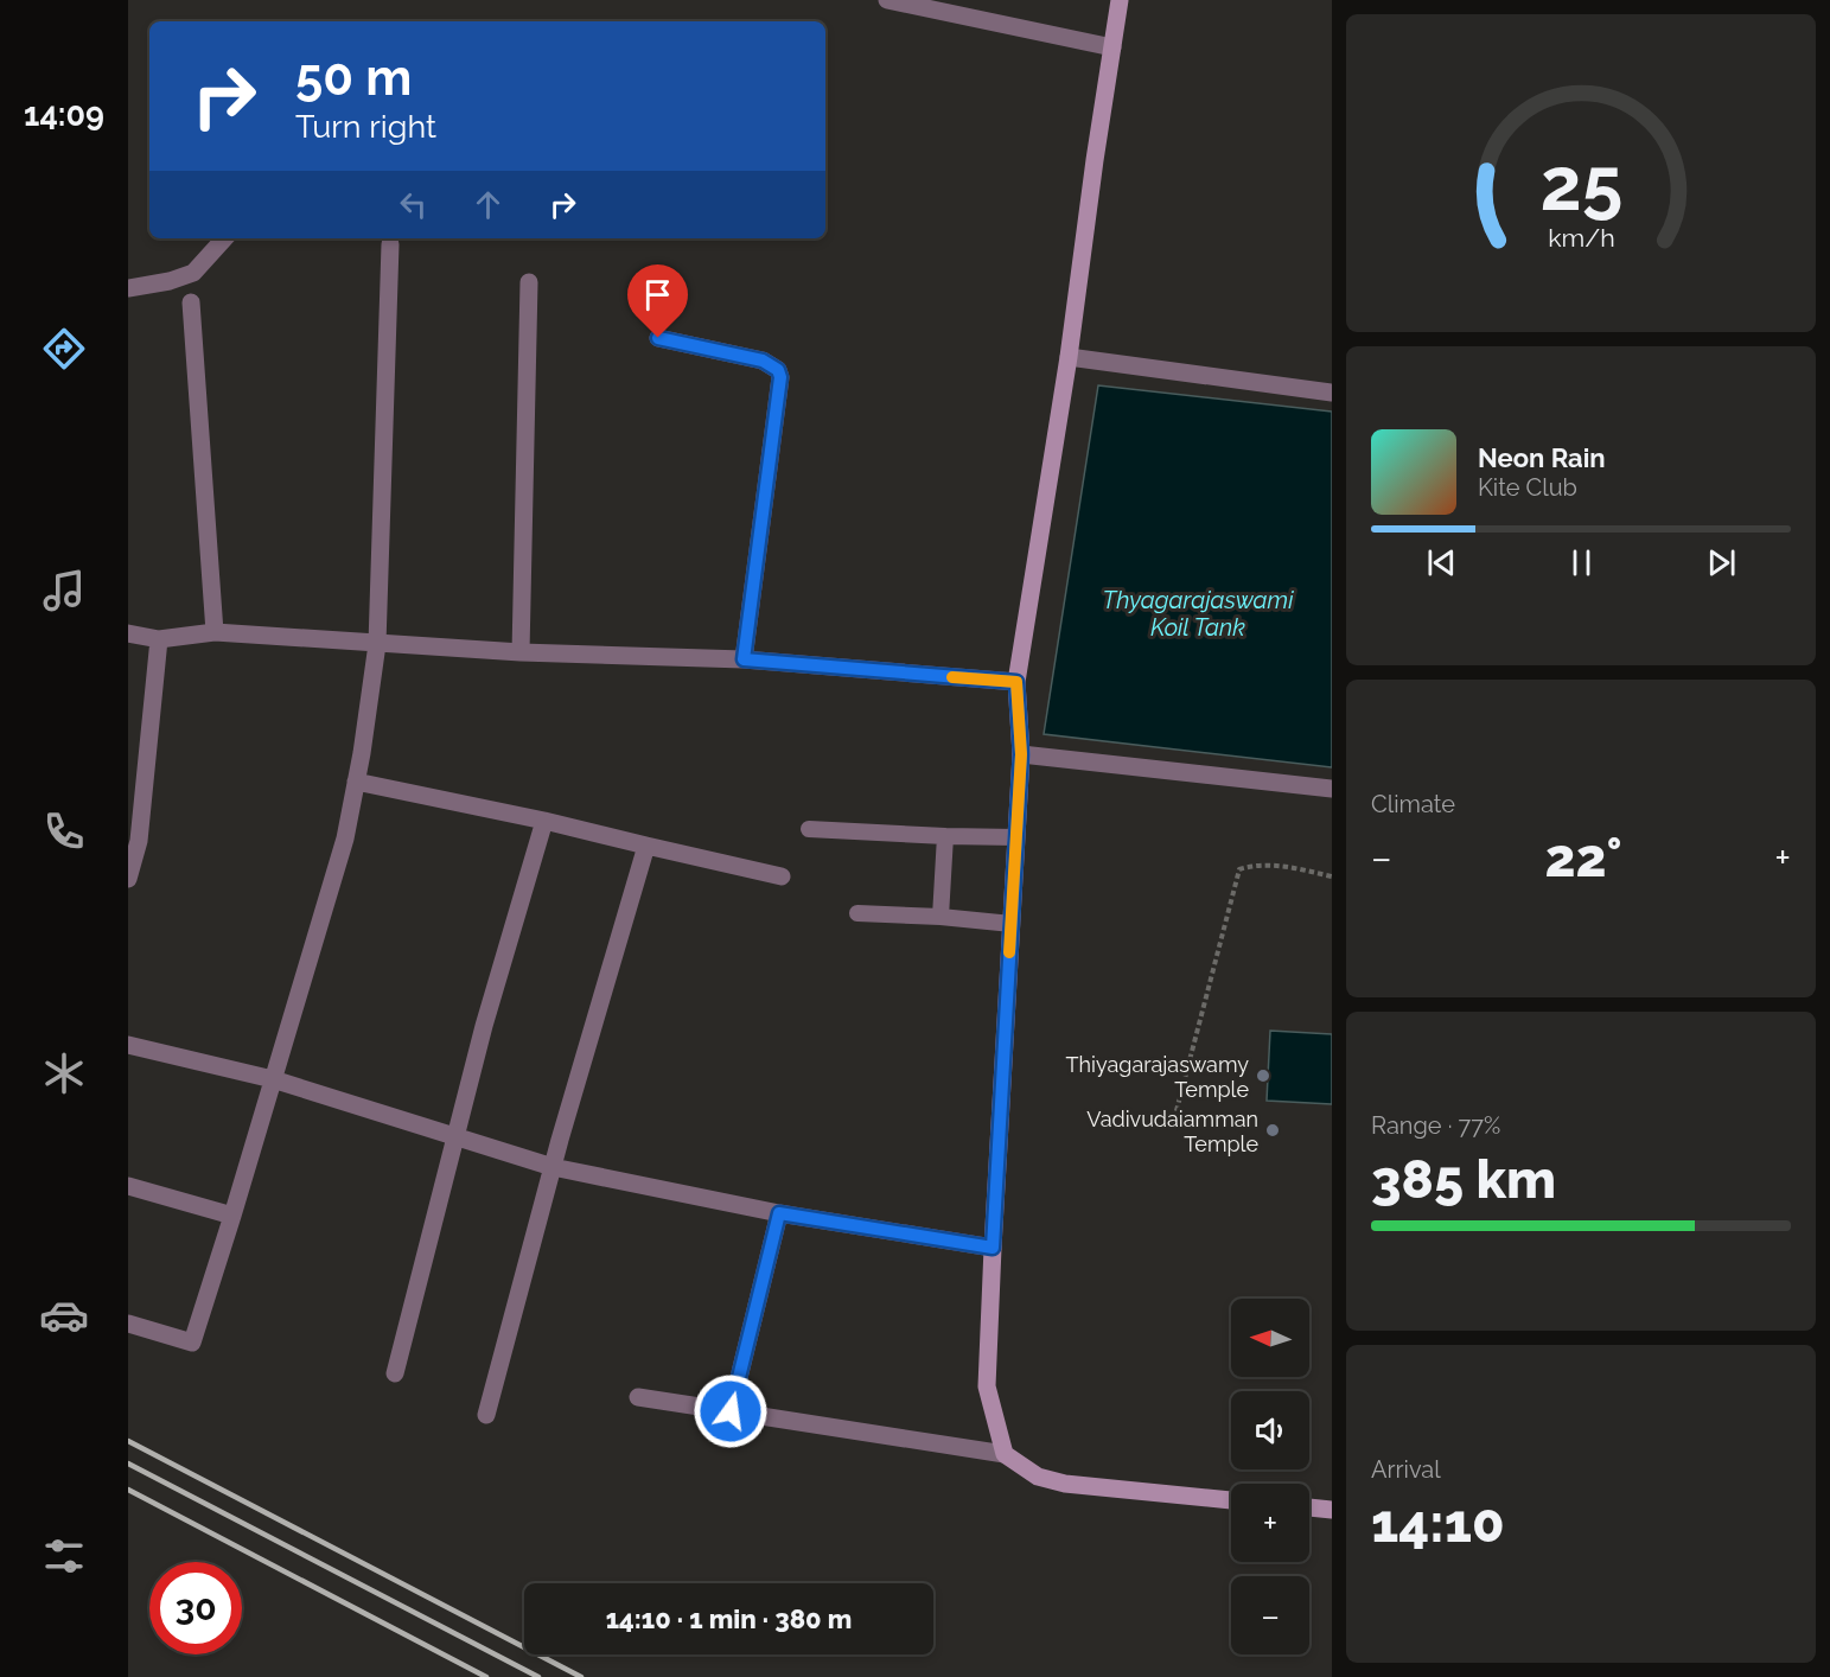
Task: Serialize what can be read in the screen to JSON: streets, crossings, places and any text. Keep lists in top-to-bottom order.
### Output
{
  "water": ["Thyagarajaswami Koil Tank"],
  "places": ["Thiyagarajaswamy Temple", "Vadivudaiamman Temple"],
  "north": "left",
  "page": {
    "tabs": "14:09",
    "turn": ["50 m", "Turn right"],
    "song": ["Neon Rain", "Kite Club"],
    "tile": [
      "Climate",
      ["Range · 77%", "385 km"],
      ["Arrival", "14:10"]
    ],
    "heat": ["−", "22°", "+"],
    "map_buttons": ["+", "−"],
    "limit": "30",
    "trip": "14:10 · 1 min · 380 m",
    "gauge": ["25", "km/h"]
  }
}
